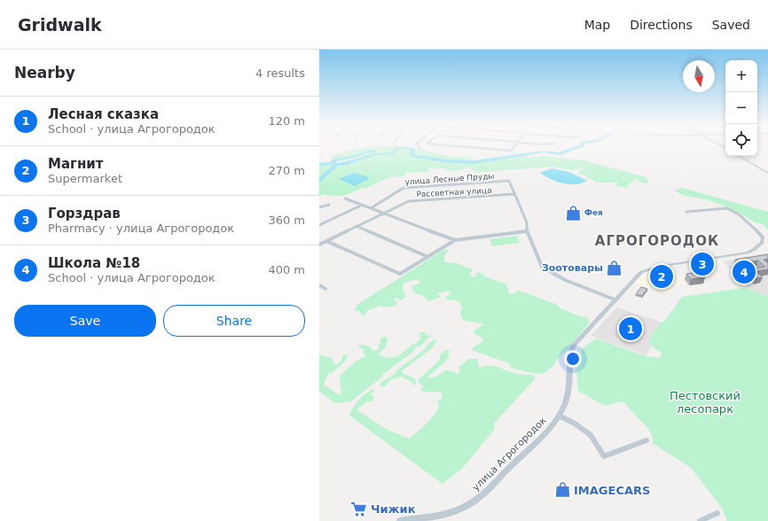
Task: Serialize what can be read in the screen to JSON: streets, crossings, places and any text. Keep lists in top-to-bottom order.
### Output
{
  "streets": {
    "street": ["улица Лесные Пруды", "Рассветная улица", "улица Агрогородок"]
  },
  "crossings": [
    ["улица Лесные Пруды", "Рассветная улица"]
  ],
  "districts": ["АГРОГОРОДОК"],
  "parks": ["Пестовский лесопарк"],
  "places": {
    "shop": ["Фея", "Зоотовары", "IMAGECARS"],
    "supermarket": ["Чижик"]
  },
  "north": "bottom",
  "page": {
    "header": "Gridwalk",
    "nav": ["Map", "Directions", "Saved"],
    "heading": ["Nearby", "4 results"],
    "map_buttons": ["+", "−"],
    "list": [
      {
        "mark": "1",
        "name": "Лесная сказка",
        "note": "School · улица Агрогородок",
        "value": "120 m"
      },
      {
        "mark": "2",
        "name": "Магнит",
        "note": "Supermarket",
        "value": "270 m"
      },
      {
        "mark": "3",
        "name": "Горздрав",
        "note": "Pharmacy · улица Агрогородок",
        "value": "360 m"
      },
      {
        "mark": "4",
        "name": "Школа №18",
        "note": "School · улица Агрогородок",
        "value": "400 m"
      }
    ],
    "pins": [
      "3",
      "4",
      "2",
      "1"
    ],
    "buttons": ["Save", "Share"]
  }
}
